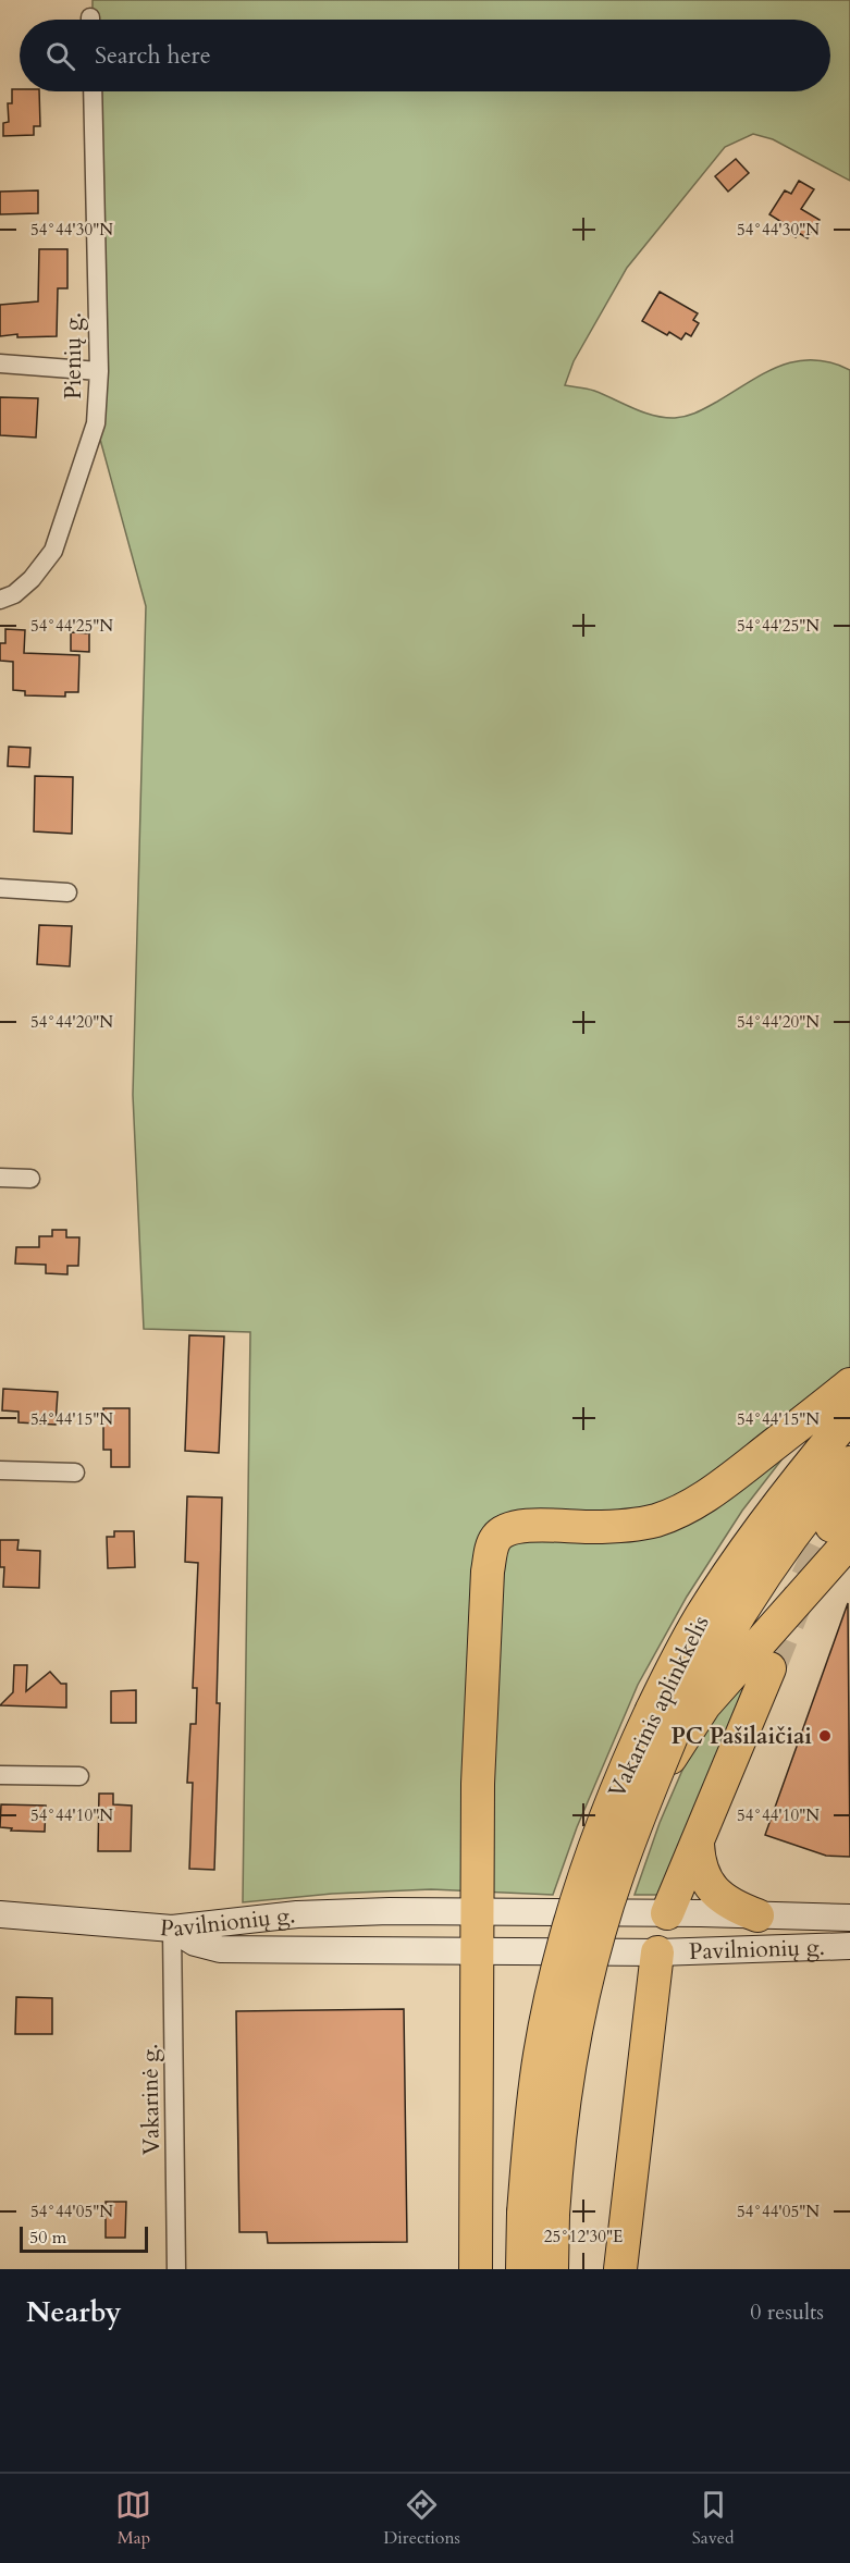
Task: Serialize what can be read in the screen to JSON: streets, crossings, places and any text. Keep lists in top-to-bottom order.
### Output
{
  "streets": {
    "highway": ["Vakarinis aplinkkelis"],
    "street": ["Pienių g.", "Pavilnionių g.", "Vakarinė g."]
  },
  "crossings": [
    ["Pavilnionių g.", "Vakarinė g."]
  ],
  "places": ["PC Pašilaičiai"],
  "scale_bar": "50 m",
  "page": {
    "search": "Search here",
    "scale": "50 m",
    "heading": ["Nearby", "0 results"],
    "nav": ["Map", "Directions", "Saved"]
  },
  "coordinates": [
    "54°44'30\"N",
    "54°44'25\"N",
    "54°44'20\"N",
    "54°44'15\"N",
    "54°44'10\"N",
    "54°44'05\"N",
    "25°12'30\"E"
  ]
}
